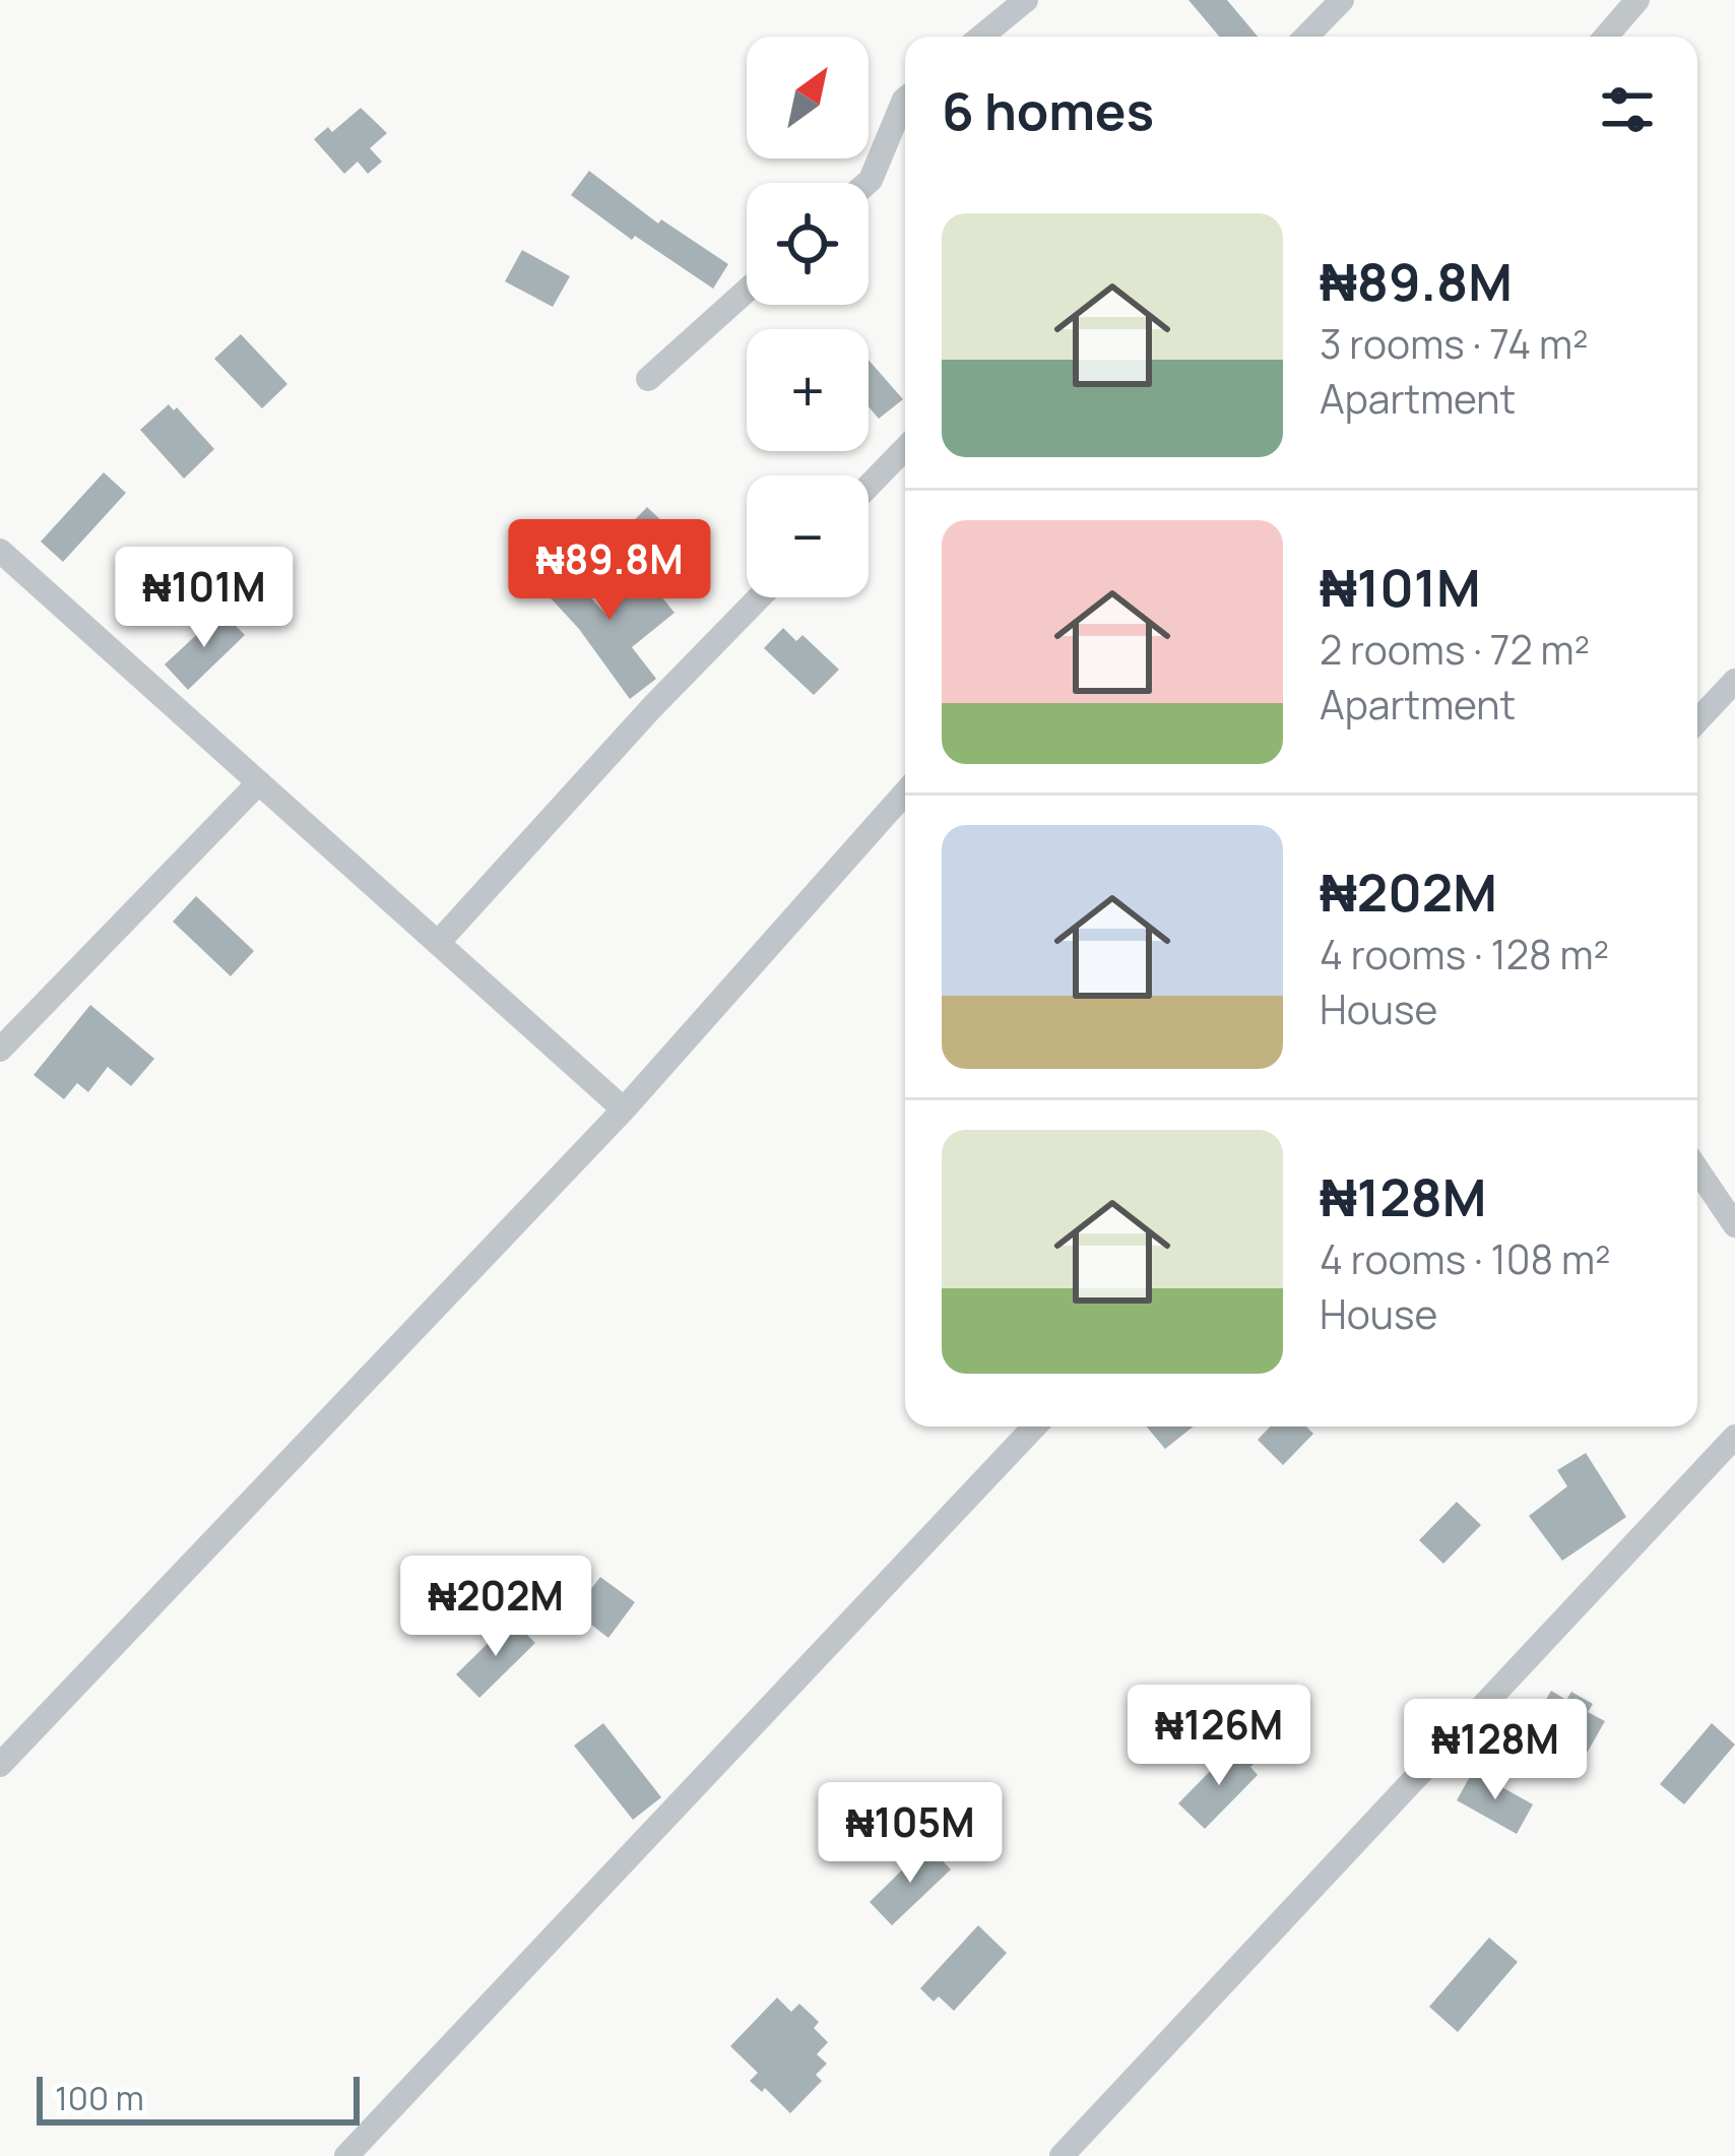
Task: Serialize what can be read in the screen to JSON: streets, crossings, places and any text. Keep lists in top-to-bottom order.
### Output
{
  "scale_bar": "100 m",
  "north": "top right",
  "page": {
    "map_buttons": ["+", "−"],
    "heading": "6 homes",
    "list": [
      {
        "name": "₦89.8M",
        "note": "3 rooms · 74 m² · Apartment"
      },
      {
        "name": "₦101M",
        "note": "2 rooms · 72 m² · Apartment"
      },
      {
        "name": "₦202M",
        "note": "4 rooms · 128 m² · House"
      },
      {
        "name": "₦128M",
        "note": "4 rooms · 108 m² · House"
      }
    ],
    "price": [
      "₦89.8M",
      "₦101M",
      "₦202M",
      "₦126M",
      "₦128M",
      "₦105M"
    ],
    "scale": "100 m"
  }
}
